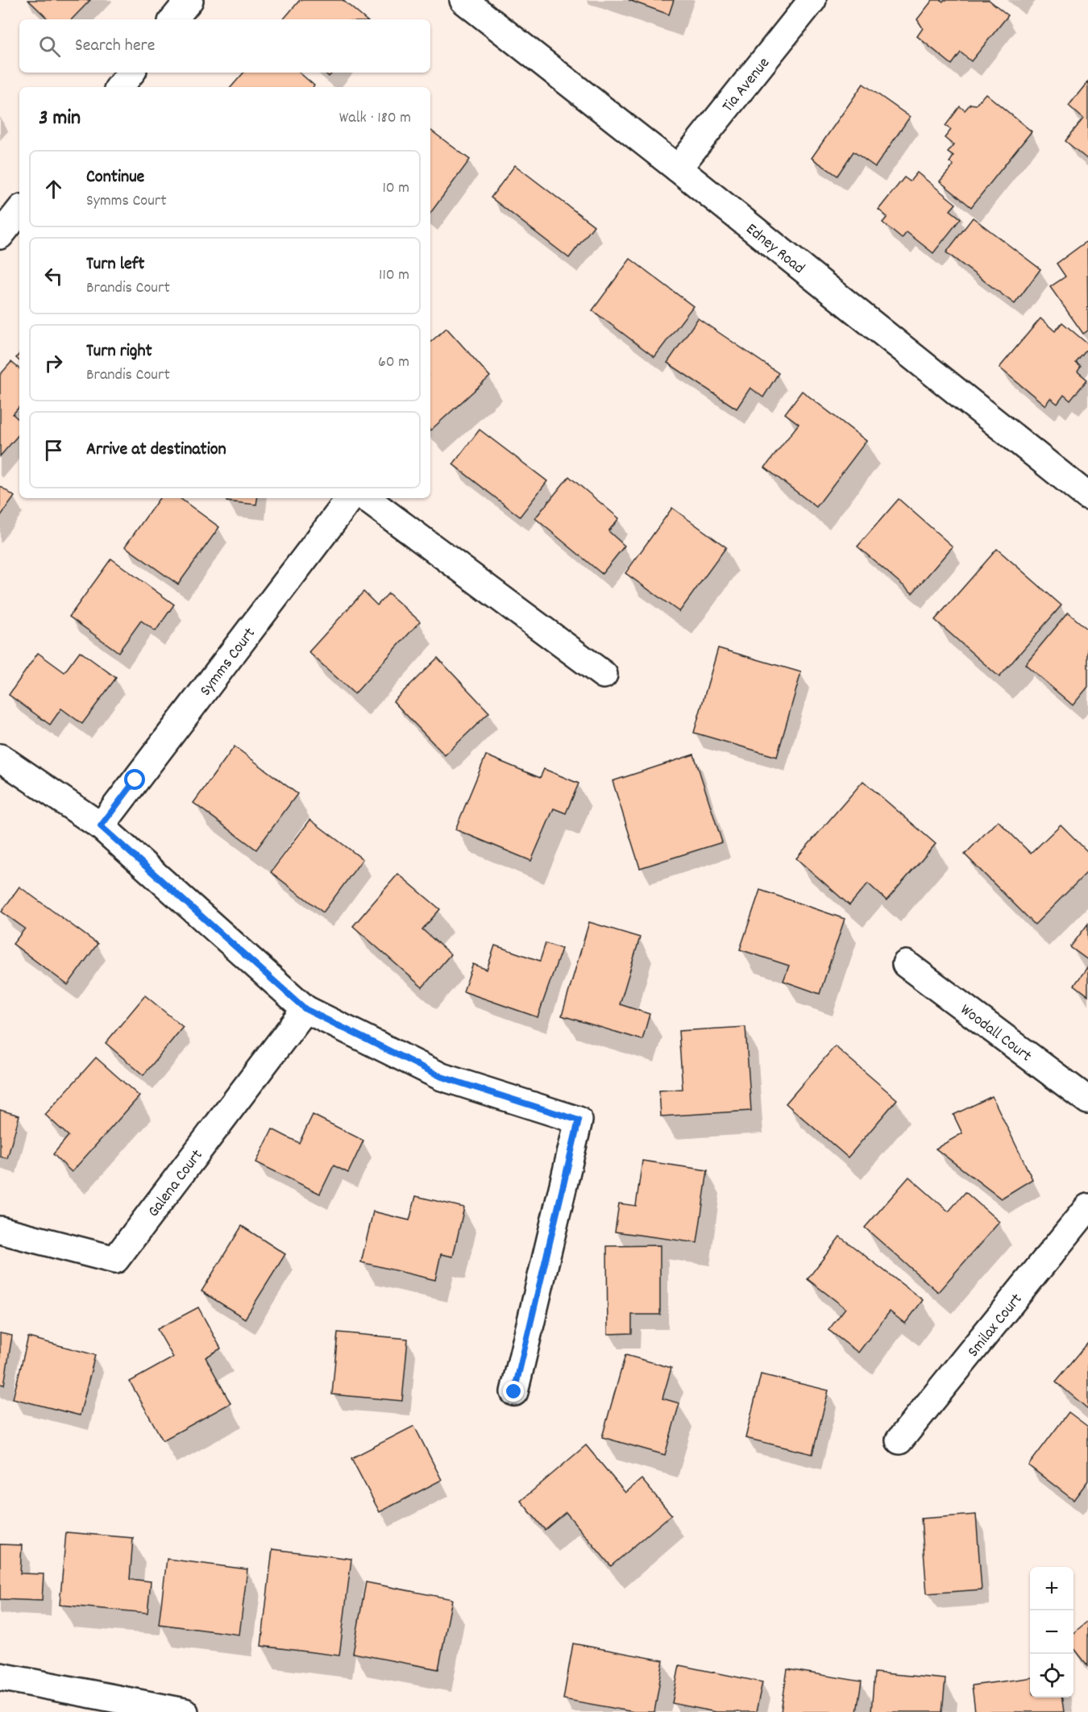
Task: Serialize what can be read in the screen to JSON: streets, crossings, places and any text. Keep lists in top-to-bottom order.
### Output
{
  "streets": {
    "street": [
      "Tia Avenue",
      "Edney Road",
      "Symms Court",
      "Woodall Court",
      "Galena Court",
      "Smilax Court"
    ]
  },
  "crossings": [
    ["Tia Avenue", "Edney Road"]
  ],
  "page": {
    "search": "Search here",
    "heading": ["3 min", "Walk · 180 m"],
    "list": [
      ["Continue", "Symms Court", "10 m"],
      ["Turn left", "Brandis Court", "110 m"],
      ["Turn right", "Brandis Court", "60 m"],
      "Arrive at destination"
    ],
    "map_buttons": ["+", "−"]
  }
}
